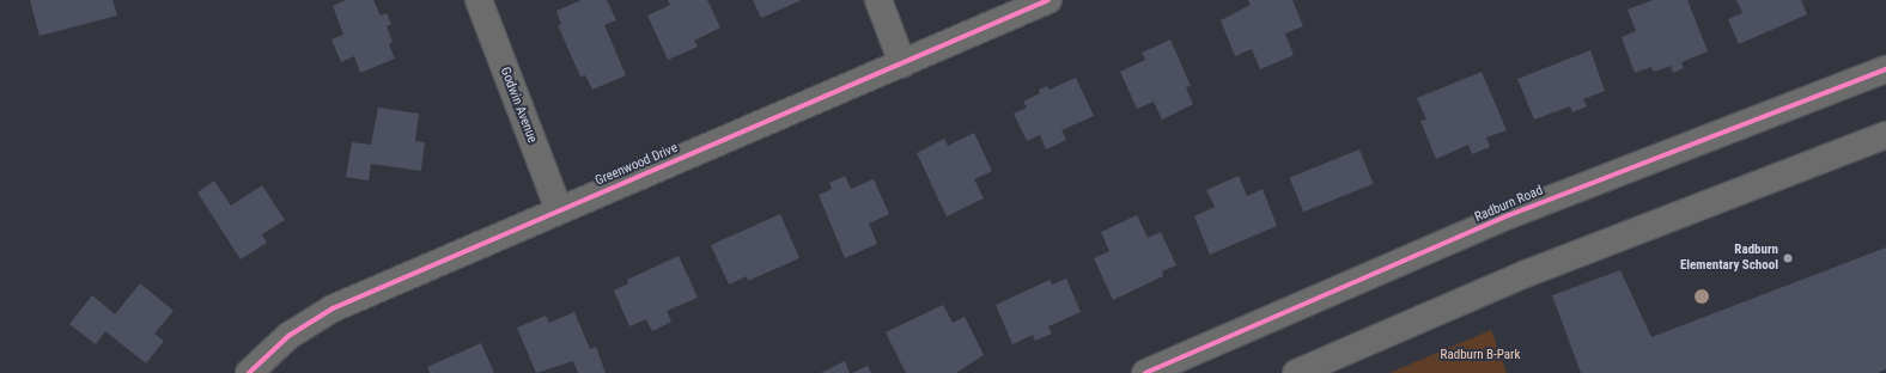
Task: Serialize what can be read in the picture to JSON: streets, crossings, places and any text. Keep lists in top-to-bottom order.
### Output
{
  "streets": {
    "street": ["Godwin Avenue", "Greenwood Drive", "Radburn Road"]
  },
  "crossings": [
    ["Godwin Avenue", "Greenwood Drive"]
  ],
  "parks": ["Radburn B-Park"],
  "places": ["Radburn Elementary School"]
}
